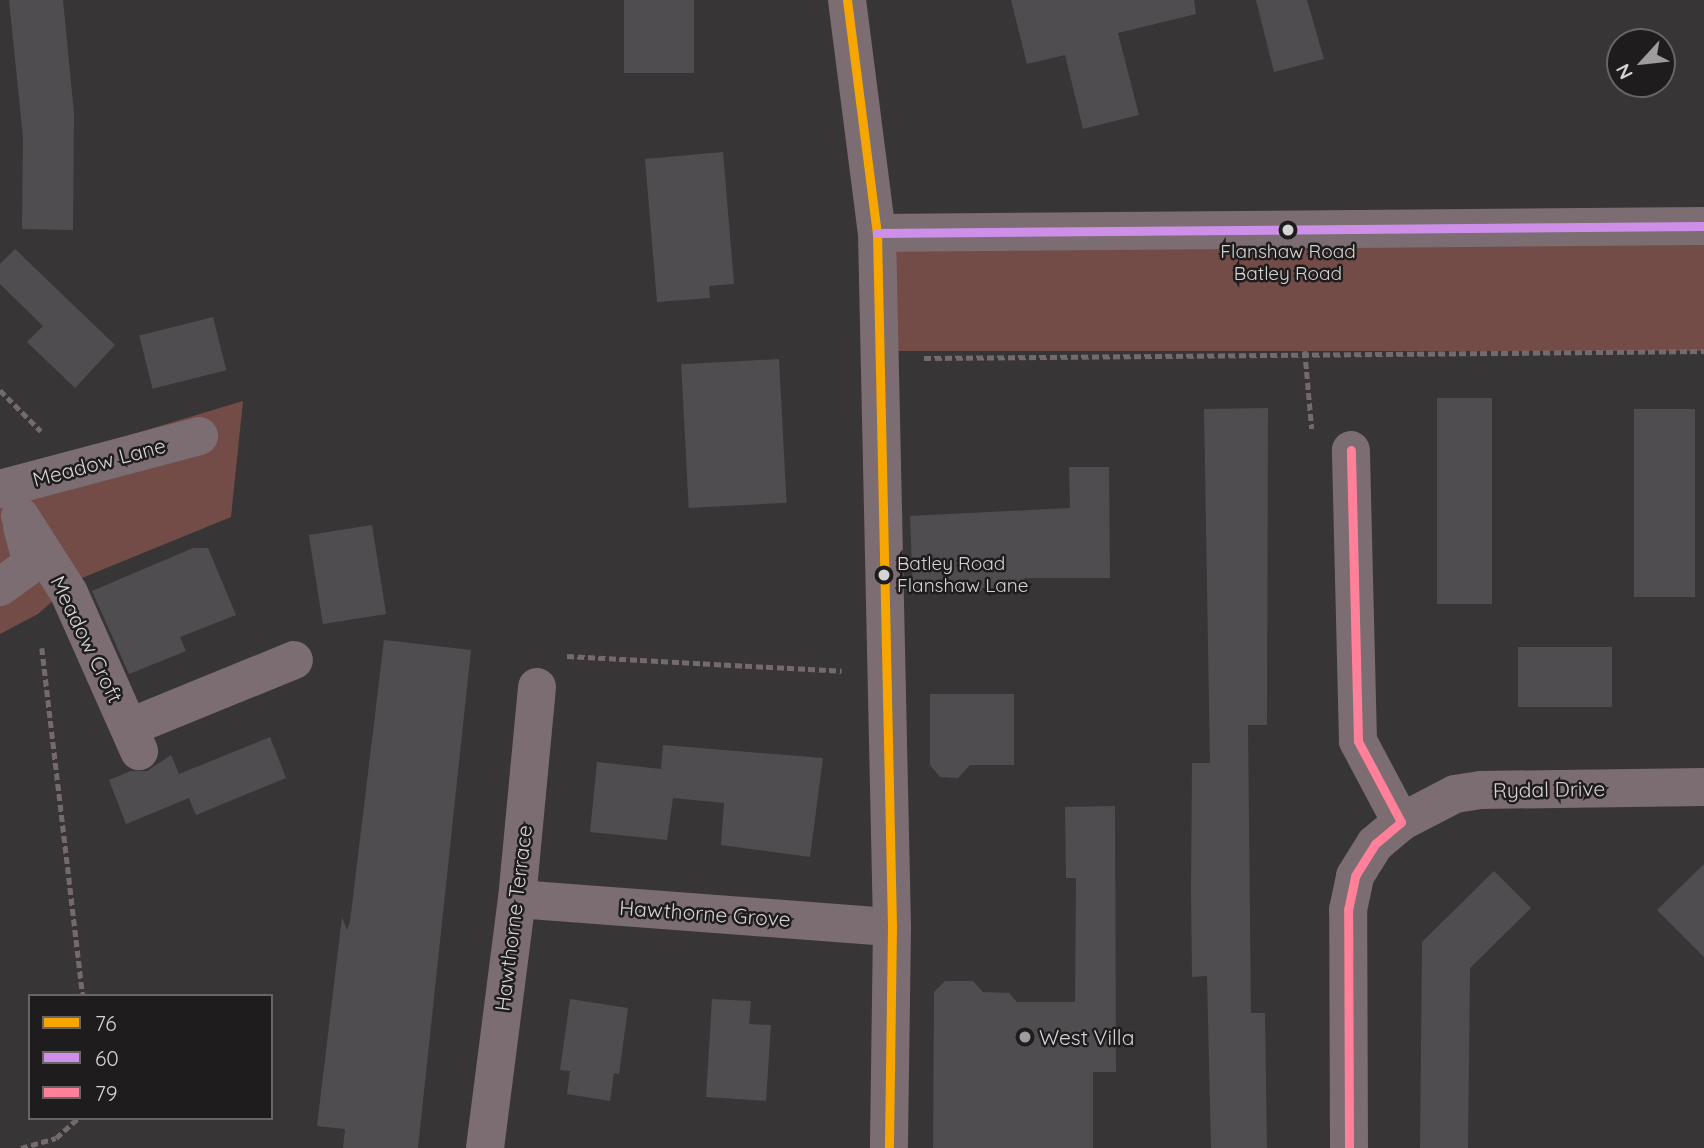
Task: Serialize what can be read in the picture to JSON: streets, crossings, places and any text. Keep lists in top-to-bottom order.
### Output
{
  "streets": {
    "street": [
      "Meadow Lane",
      "Meadow Croft",
      "Rydal Drive",
      "Hawthorne Grove",
      "Hawthorne Terrace"
    ]
  },
  "crossings": [
    ["Meadow Lane", "Meadow Croft"],
    ["Hawthorne Grove", "Hawthorne Terrace"]
  ],
  "places": ["Flanshaw Road Batley Road", "Batley Road Flanshaw Lane", "West Villa"],
  "lines": ["transit line 76", "transit line 60", "transit line 79"],
  "legend": ["76", "60", "79"],
  "north": "bottom left"
}
